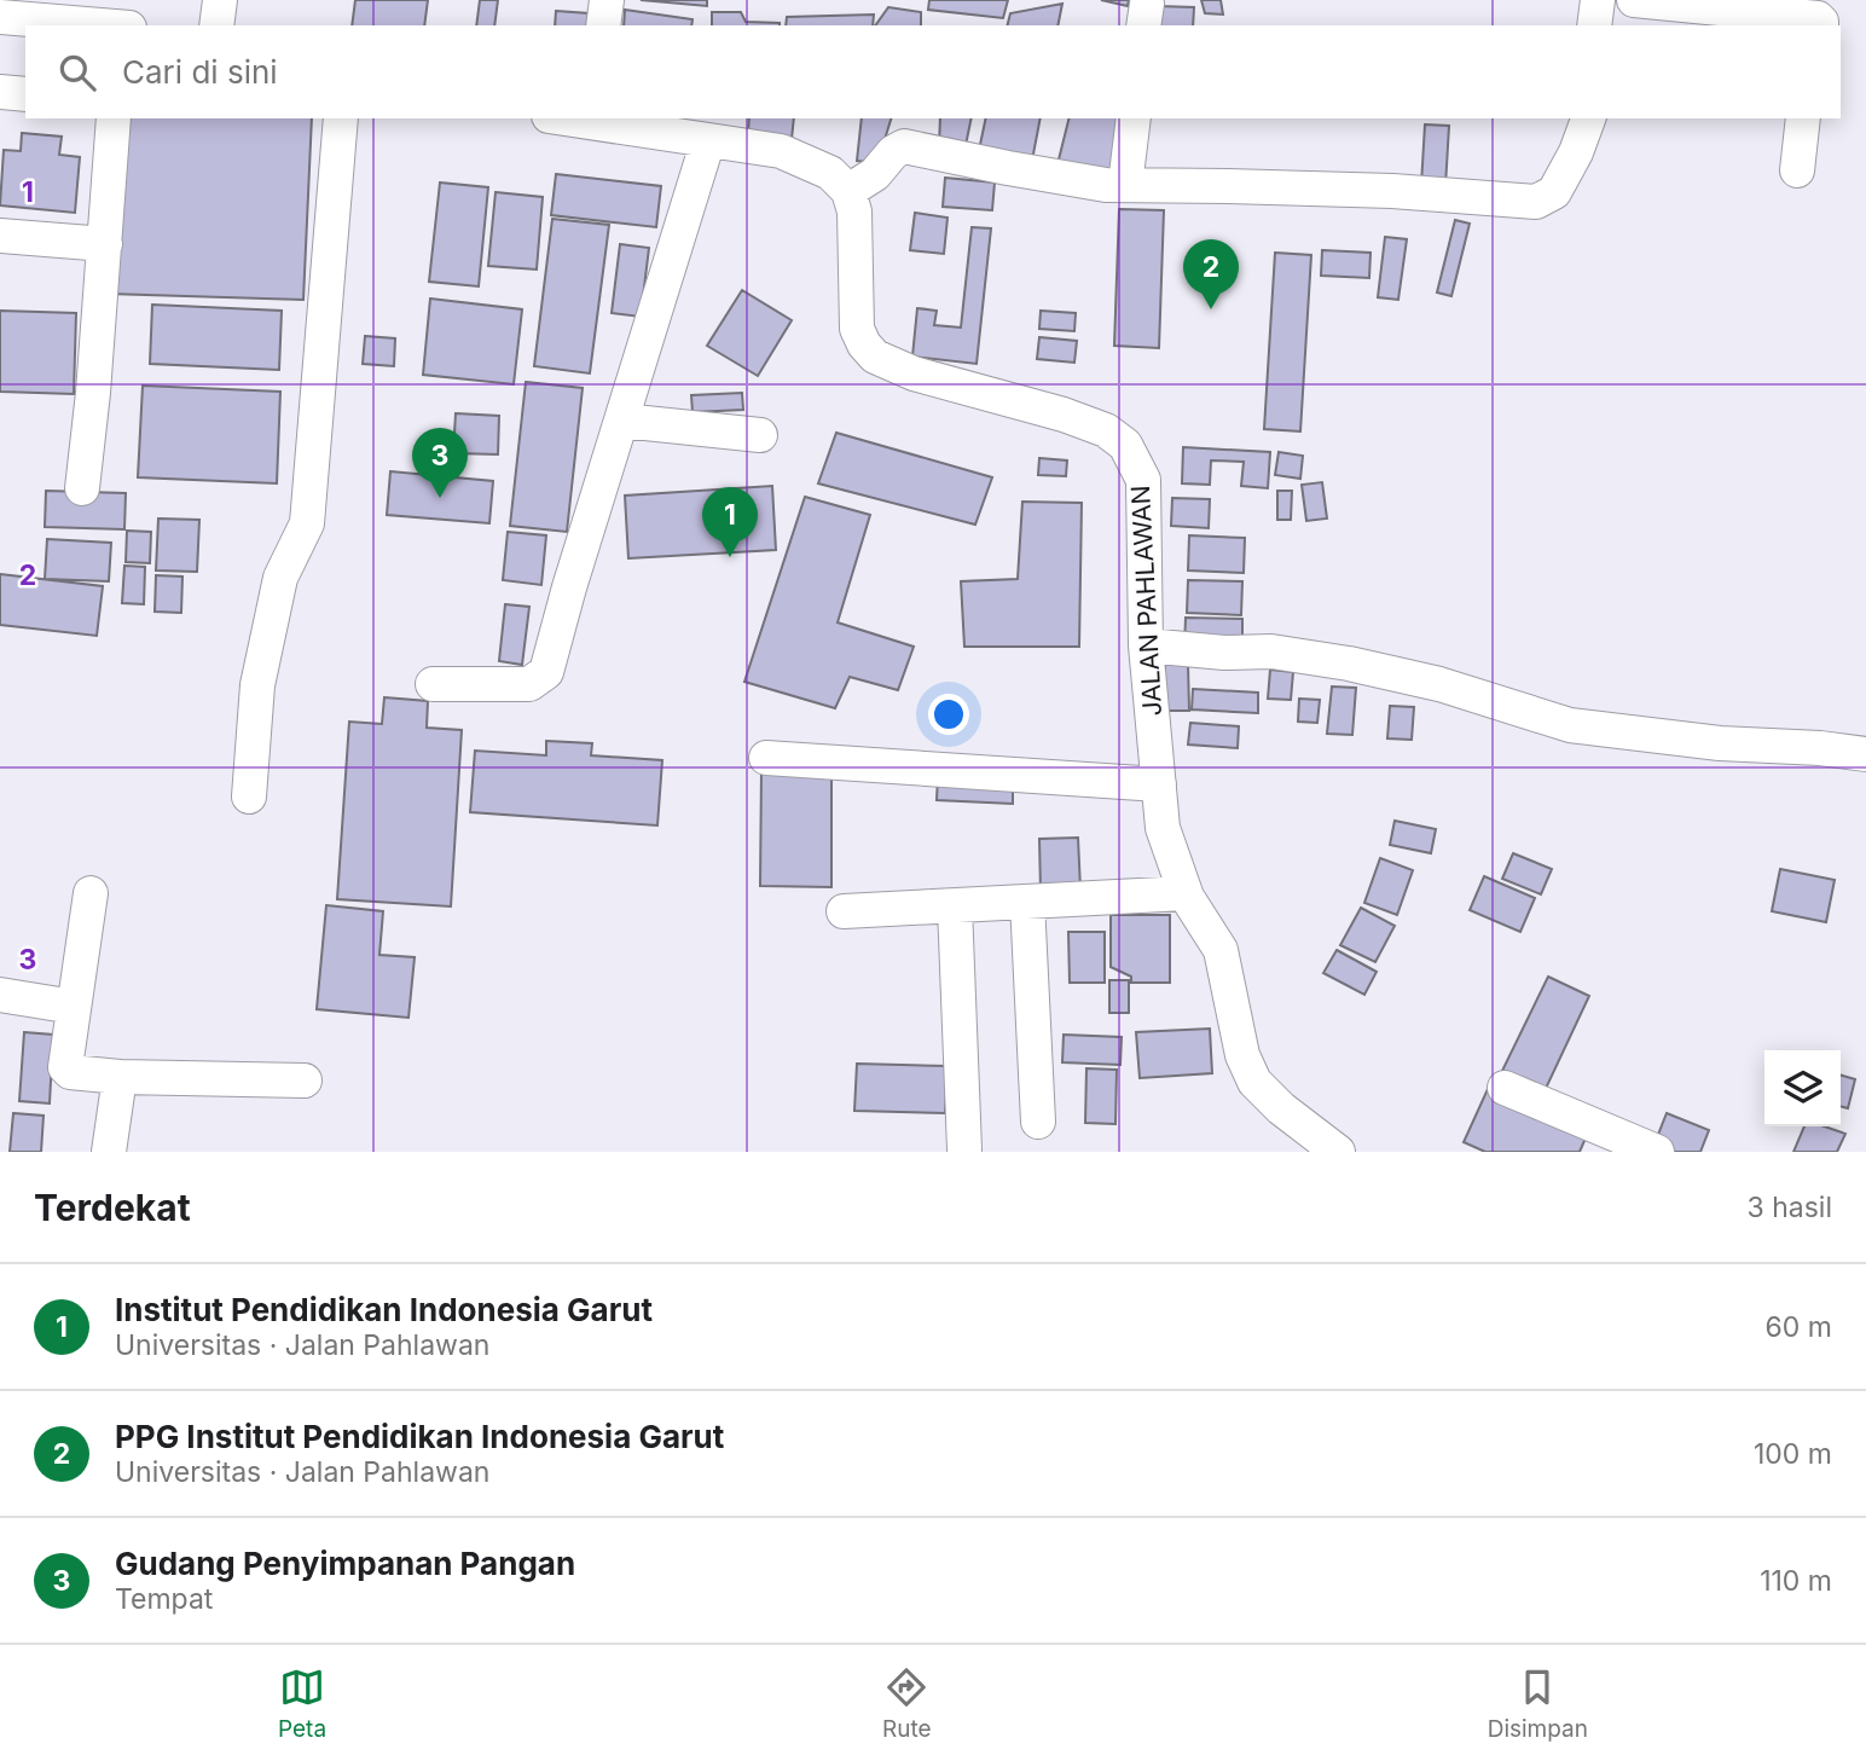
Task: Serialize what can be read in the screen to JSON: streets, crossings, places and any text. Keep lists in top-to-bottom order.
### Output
{
  "streets": {
    "street": ["JALAN PAHLAWAN"]
  },
  "page": {
    "search": "Cari di sini",
    "pins": ["2", "3", "1"],
    "heading": ["Terdekat", "3 hasil"],
    "list": [
      {
        "mark": "1",
        "name": "Institut Pendidikan Indonesia Garut",
        "note": "Universitas · Jalan Pahlawan",
        "value": "60 m"
      },
      {
        "mark": "2",
        "name": "PPG Institut Pendidikan Indonesia Garut",
        "note": "Universitas · Jalan Pahlawan",
        "value": "100 m"
      },
      {
        "mark": "3",
        "name": "Gudang Penyimpanan Pangan",
        "note": "Tempat",
        "value": "110 m"
      }
    ],
    "nav": ["Peta", "Rute", "Disimpan"]
  },
  "grid": {
    "rows": ["1", "2", "3"]
  }
}
